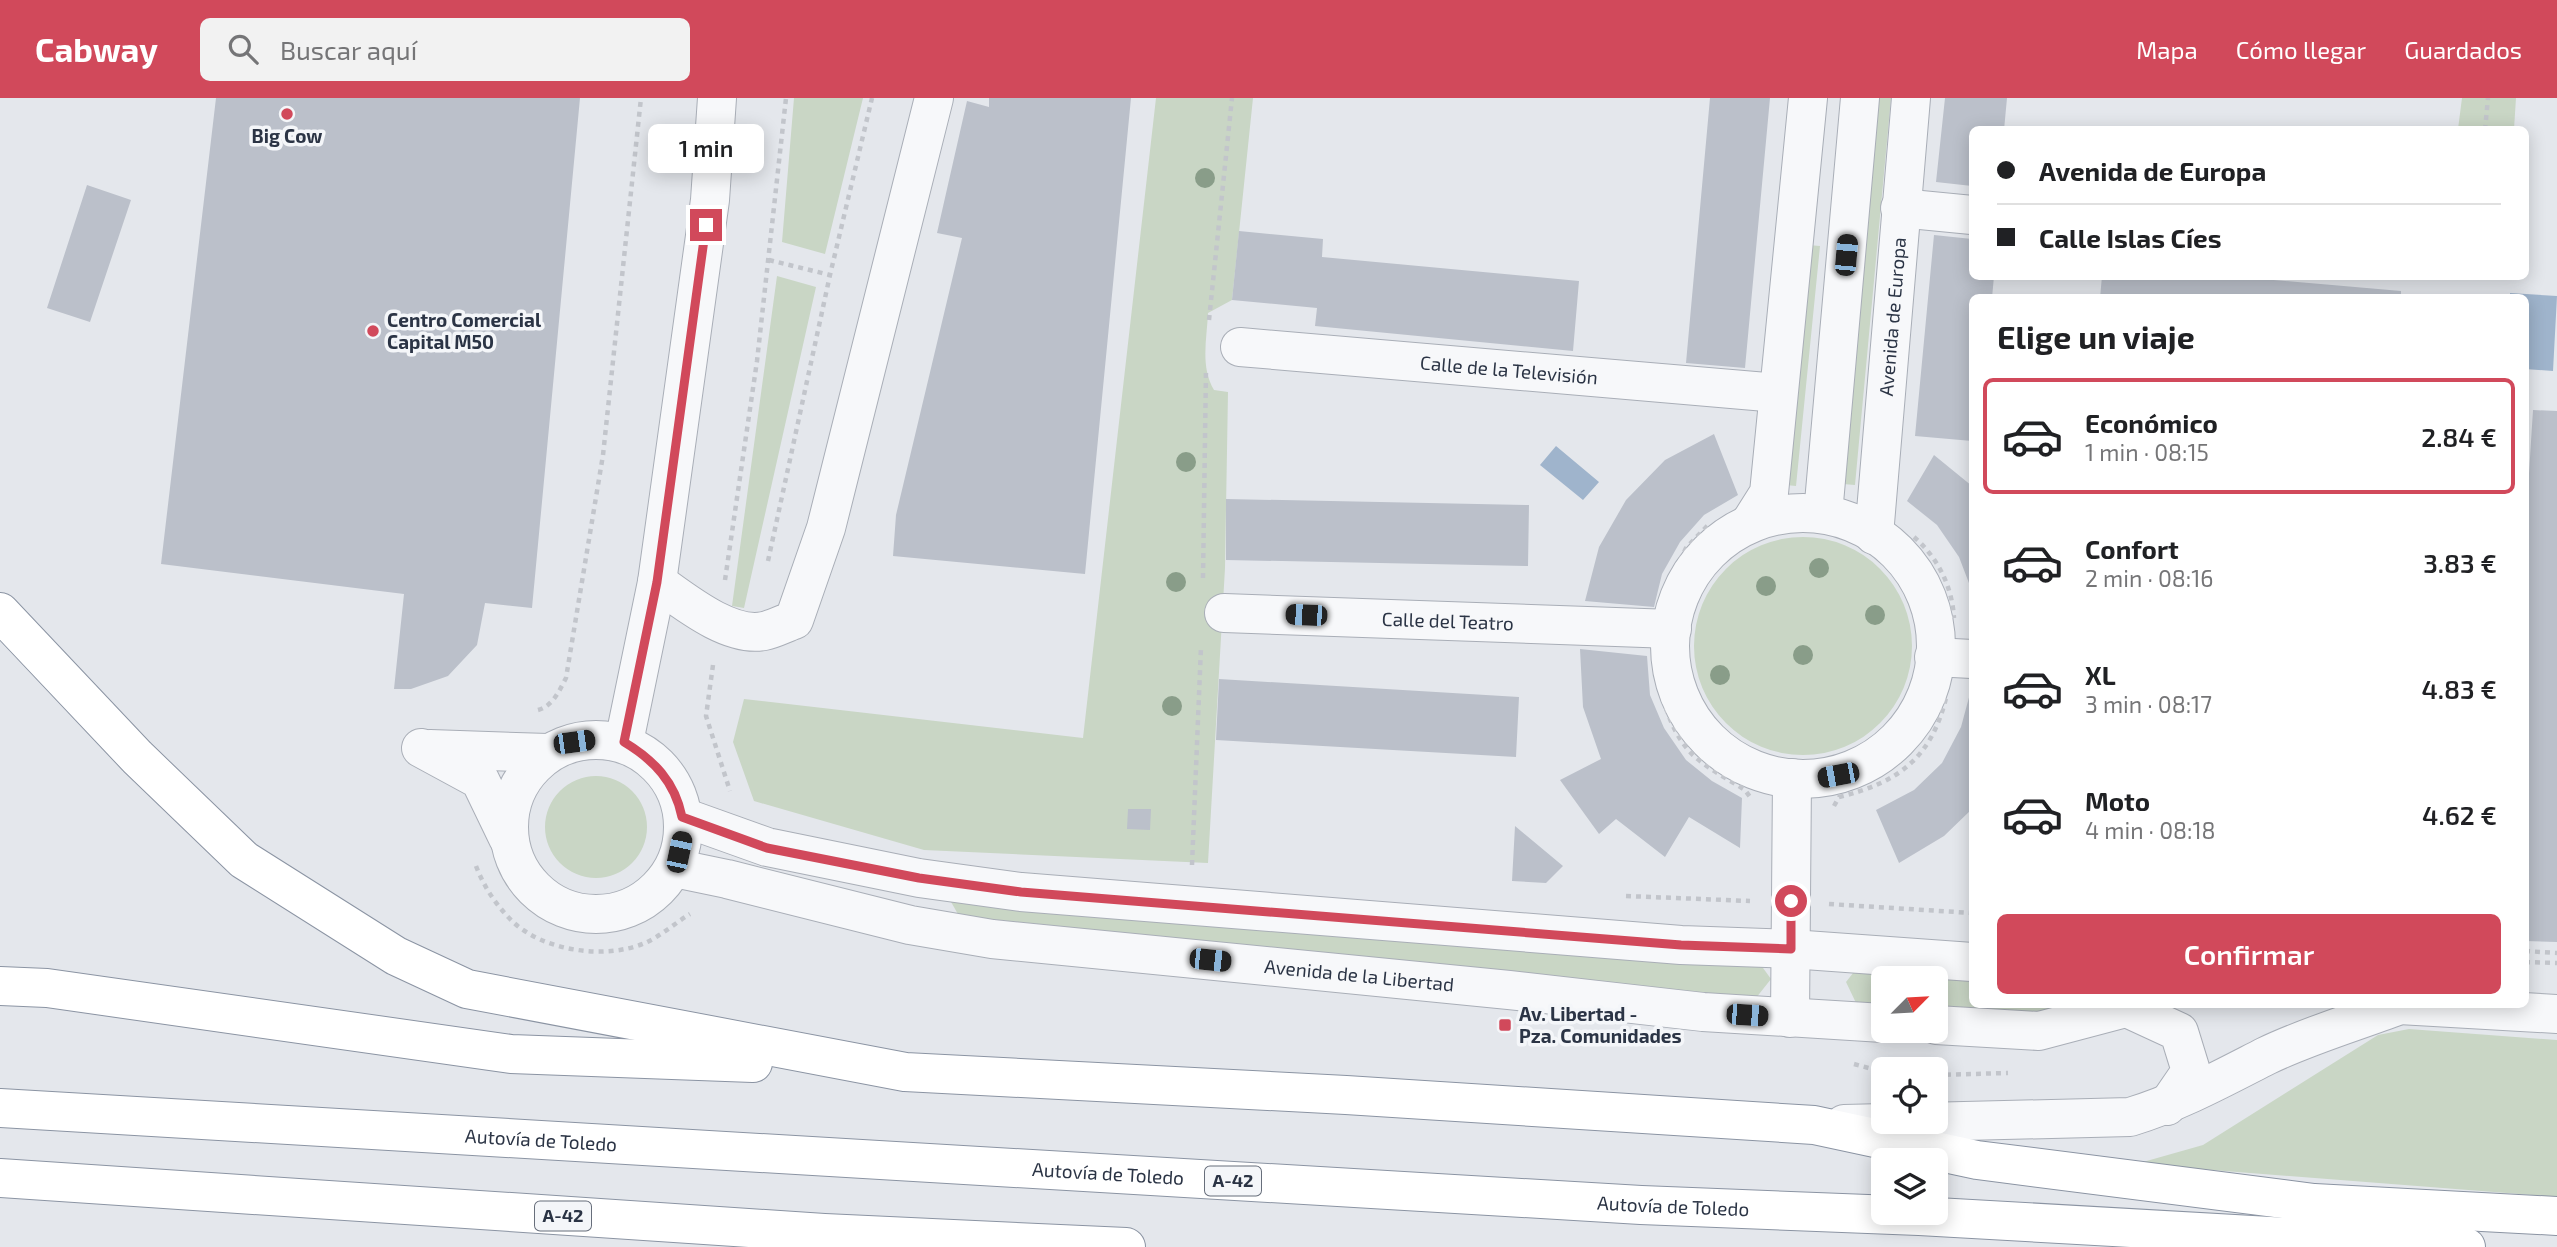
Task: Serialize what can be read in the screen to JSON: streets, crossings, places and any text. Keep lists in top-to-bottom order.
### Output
{
  "streets": {
    "highway": ["Autovía de Toledo", "A-42"],
    "street": [
      "Avenida de Europa",
      "Calle de la Televisión",
      "Calle del Teatro",
      "Avenida de la Libertad"
    ]
  },
  "places": {
    "other": ["Big Cow", "Centro Comercial Capital M50"],
    "transit": ["Av. Libertad - Pza. Comunidades"]
  },
  "north": "top right",
  "page": {
    "header": "Cabway",
    "search": "Buscar aquí",
    "nav": ["Mapa", "Cómo llegar", "Guardados"],
    "bubble": "1 min",
    "banner": ["Avenida de Europa", "Calle Islas Cíes"],
    "heading": "Elige un viaje",
    "list": [
      {
        "name": "Económico",
        "note": "1 min · 08:15",
        "value": "2.84 €"
      },
      {
        "name": "Confort",
        "note": "2 min · 08:16",
        "value": "3.83 €"
      },
      {
        "name": "XL",
        "note": "3 min · 08:17",
        "value": "4.83 €"
      },
      {
        "name": "Moto",
        "note": "4 min · 08:18",
        "value": "4.62 €"
      }
    ],
    "buttons": "Confirmar"
  }
}
